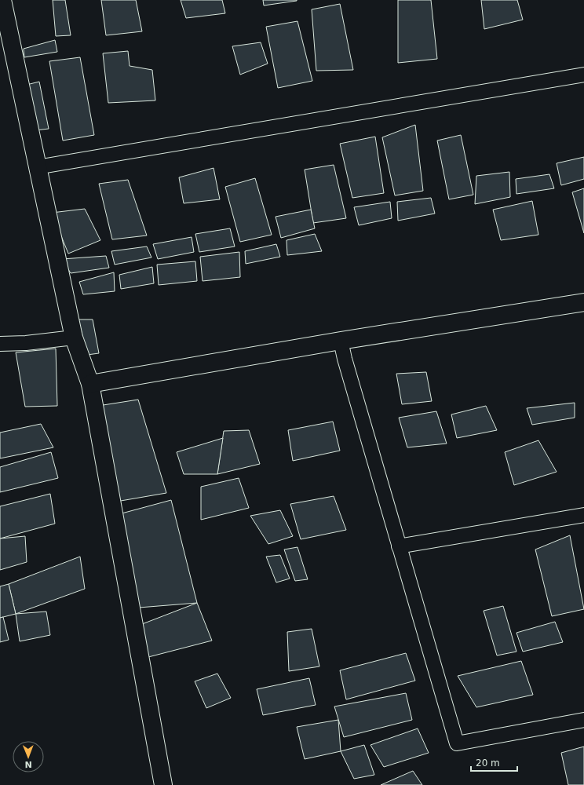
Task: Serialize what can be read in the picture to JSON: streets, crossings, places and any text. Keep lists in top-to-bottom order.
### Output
{
  "scale_bar": "20 m",
  "north": "bottom"
}
